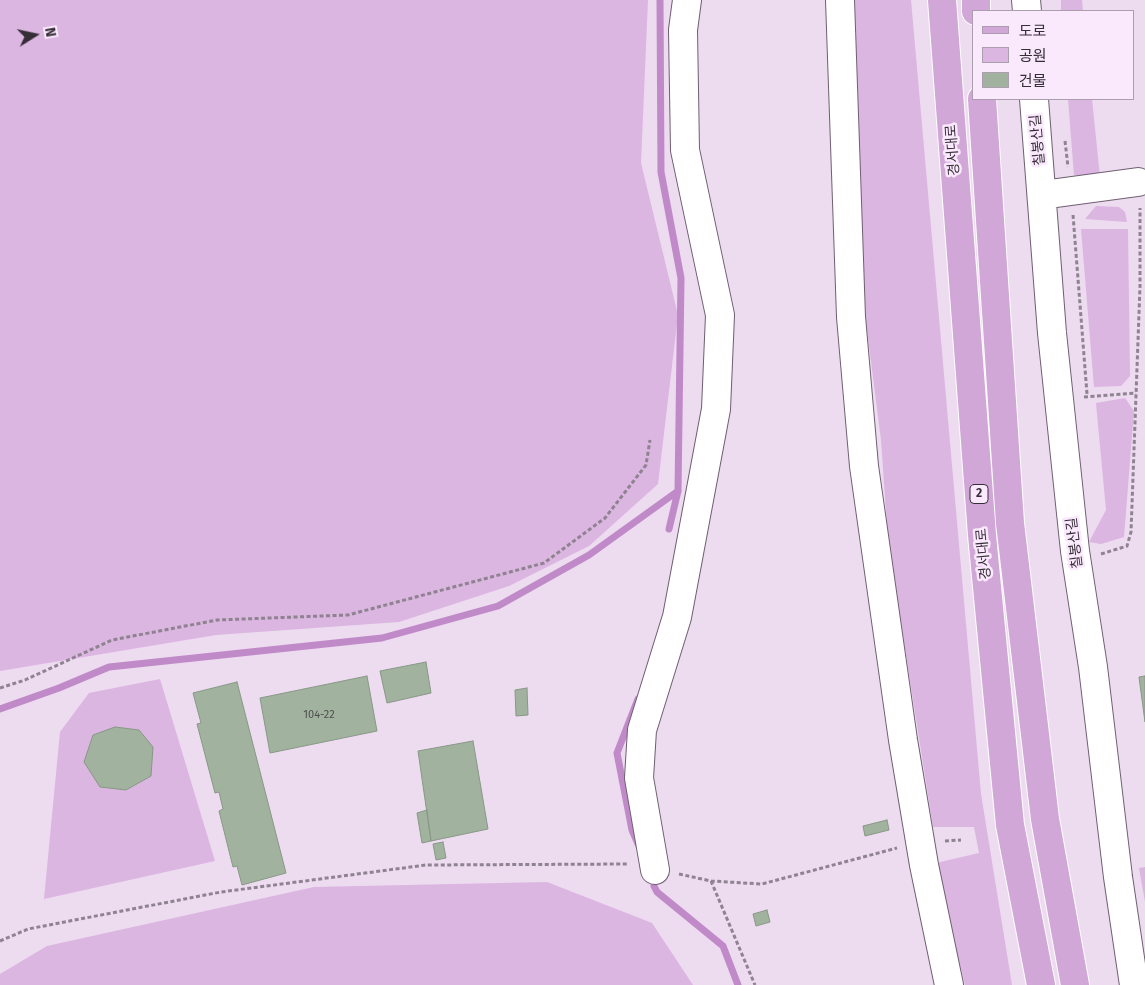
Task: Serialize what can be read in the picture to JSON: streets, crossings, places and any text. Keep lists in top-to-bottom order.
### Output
{
  "streets": {
    "main road": ["경서대로", "2"],
    "street": ["칠봉산길"]
  },
  "house_numbers": ["104-22"],
  "legend": ["도로", "공원", "건물"],
  "north": "right"
}
